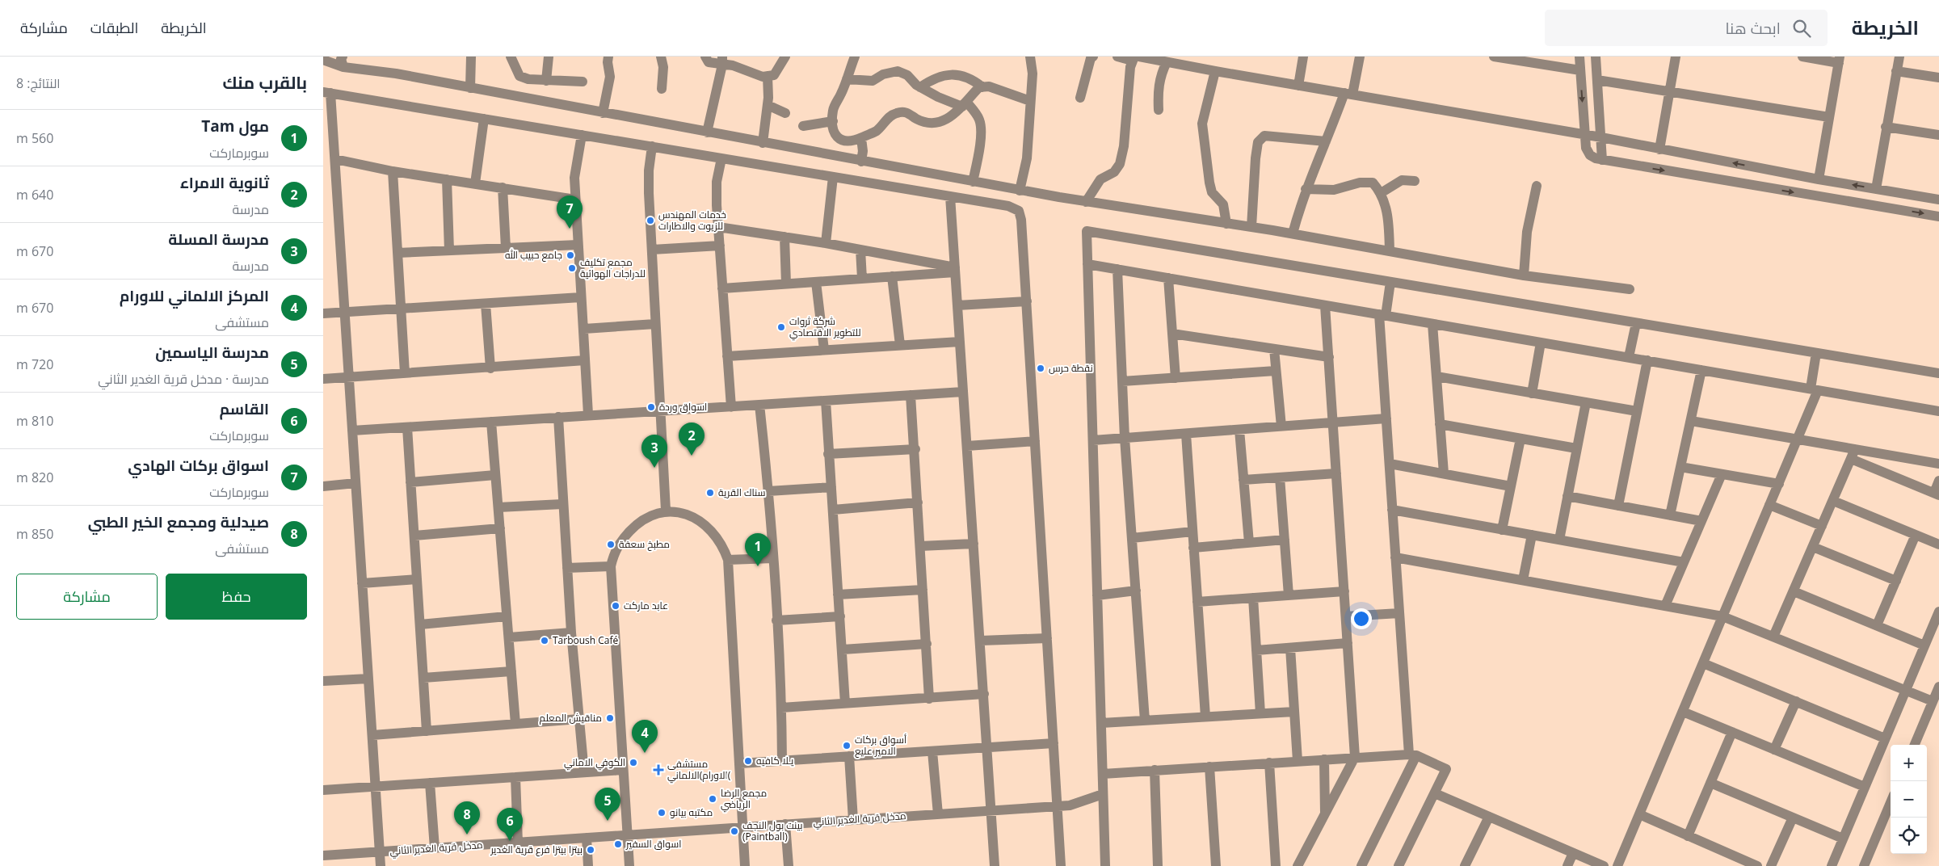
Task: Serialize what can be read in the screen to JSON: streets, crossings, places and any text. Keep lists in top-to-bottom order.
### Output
{
  "streets": {
    "street": ["مدخل قرية الغدير الثاني"]
  },
  "places": {
    "other": [
      "خدمات المهندس للزيوت والاطارات",
      "جامع حبيب الله",
      "مجمع تكليف للدراجات الهوائية",
      "شركة ثروات للتطوير الاقتصادي",
      "نقطة حرس",
      "اسواق وردة",
      "سناك القرية",
      "مطبخ سعفة",
      "عابد ماركت",
      "Tarboush Café",
      "مناقيش المعلم",
      "أسواق بركات الامير عليع",
      "يـلا كافيه",
      "الكوفي الاماني",
      "مجمع الرضا الرياضي",
      "مكتبه بيانو",
      "بينت بول النجف (Paintball)",
      "اسواق السفير",
      "بيتزا بيتزا فرع قرية الغدير"
    ],
    "health": ["مستشفى الاورام)الالماني("]
  },
  "page": {
    "header": "الخريطة",
    "search": "ابحث هنا",
    "nav": ["الخريطة", "الطبقات", "مشاركة"],
    "heading": ["بالقرب منك", "النتائج: 8"],
    "list": [
      {
        "mark": "1",
        "name": "مول Tam",
        "note": "سوبرماركت",
        "value": "560 m"
      },
      {
        "mark": "2",
        "name": "ثانوية الامراء",
        "note": "مدرسة",
        "value": "640 m"
      },
      {
        "mark": "3",
        "name": "مدرسة المسلة",
        "note": "مدرسة",
        "value": "670 m"
      },
      {
        "mark": "4",
        "name": "المركز الالماني للاورام",
        "note": "مستشفى",
        "value": "670 m"
      },
      {
        "mark": "5",
        "name": "مدرسة الياسمين",
        "note": "مدرسة · مدخل قرية الغدير الثاني",
        "value": "720 m"
      },
      {
        "mark": "6",
        "name": "القاسم",
        "note": "سوبرماركت",
        "value": "810 m"
      },
      {
        "mark": "7",
        "name": "اسواق بركات الهادي",
        "note": "سوبرماركت",
        "value": "820 m"
      },
      {
        "mark": "8",
        "name": "صيدلية ومجمع الخير الطبي",
        "note": "مستشفى",
        "value": "850 m"
      }
    ],
    "pins": [
      "7",
      "2",
      "3",
      "1",
      "4",
      "5",
      "8",
      "6"
    ],
    "buttons": ["حفظ", "مشاركة"],
    "map_buttons": ["+", "−"]
  }
}
